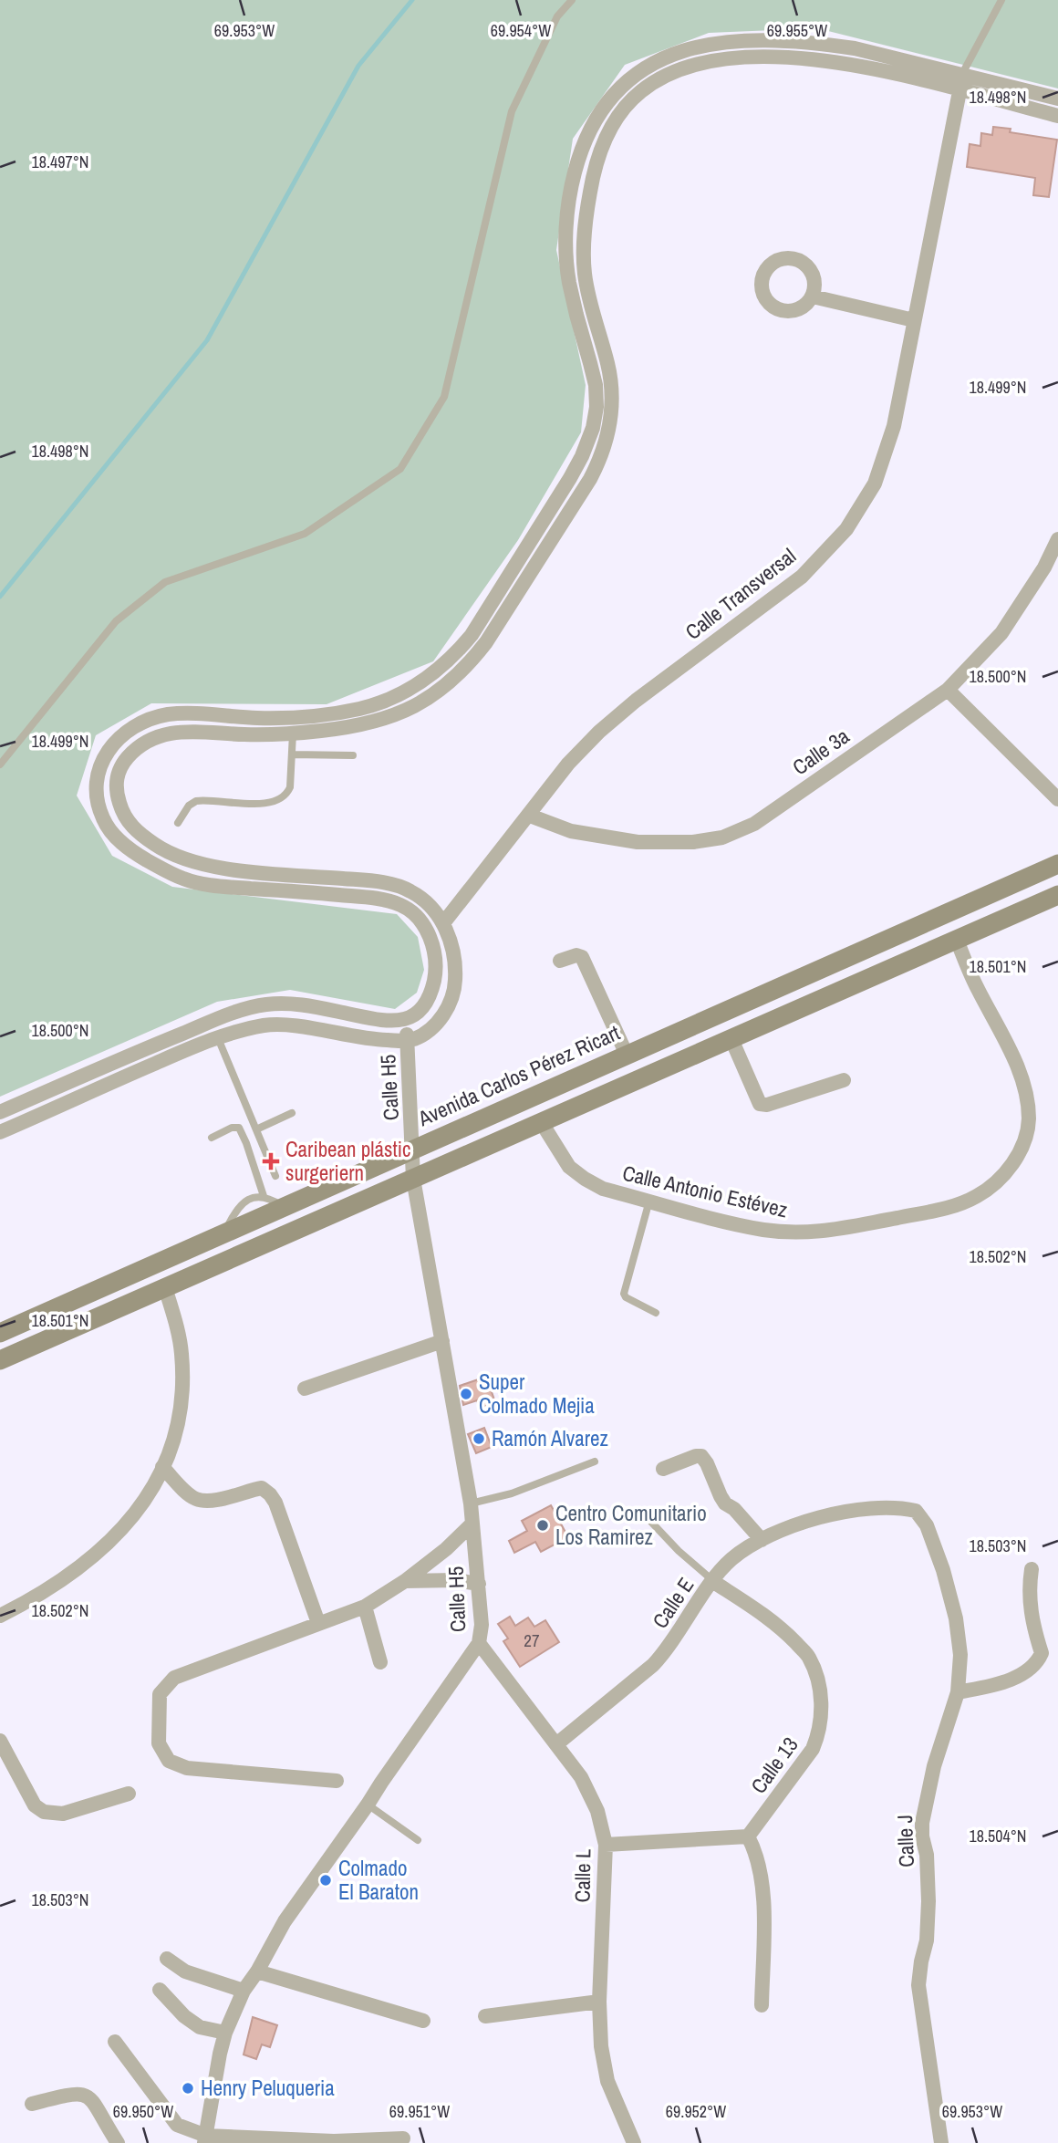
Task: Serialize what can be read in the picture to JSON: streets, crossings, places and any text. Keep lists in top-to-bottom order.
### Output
{
  "streets": {
    "main road": ["Avenida Carlos Pérez Ricart"],
    "street": [
      "Calle Transversal",
      "Calle 3a",
      "Calle H5",
      "Calle Antonio Estévez",
      "Calle E",
      "Calle 13",
      "Calle J",
      "Calle L"
    ]
  },
  "crossings": [
    ["Calle Transversal", "Calle 3a"],
    ["Avenida Carlos Pérez Ricart", "Calle H5"],
    ["Calle H5", "Calle L"],
    ["Calle E", "Calle 13"],
    ["Calle E", "Calle J"],
    ["Calle E", "Calle L"]
  ],
  "places": {
    "health": ["Caribean plástic surgeriern"],
    "other": [
      "Super Colmado Mejia",
      "Ramón Alvarez",
      "Centro Comunitario Los Ramirez",
      "Colmado El Baraton",
      "Henry Peluqueria"
    ]
  },
  "house_numbers": ["27"],
  "coordinates": [
    "69.953°W",
    "69.954°W",
    "69.955°W",
    "18.498°N",
    "18.497°N",
    "18.499°N",
    "18.500°N",
    "18.501°N",
    "18.502°N",
    "18.503°N",
    "18.504°N",
    "69.950°W",
    "69.951°W",
    "69.952°W"
  ]
}
